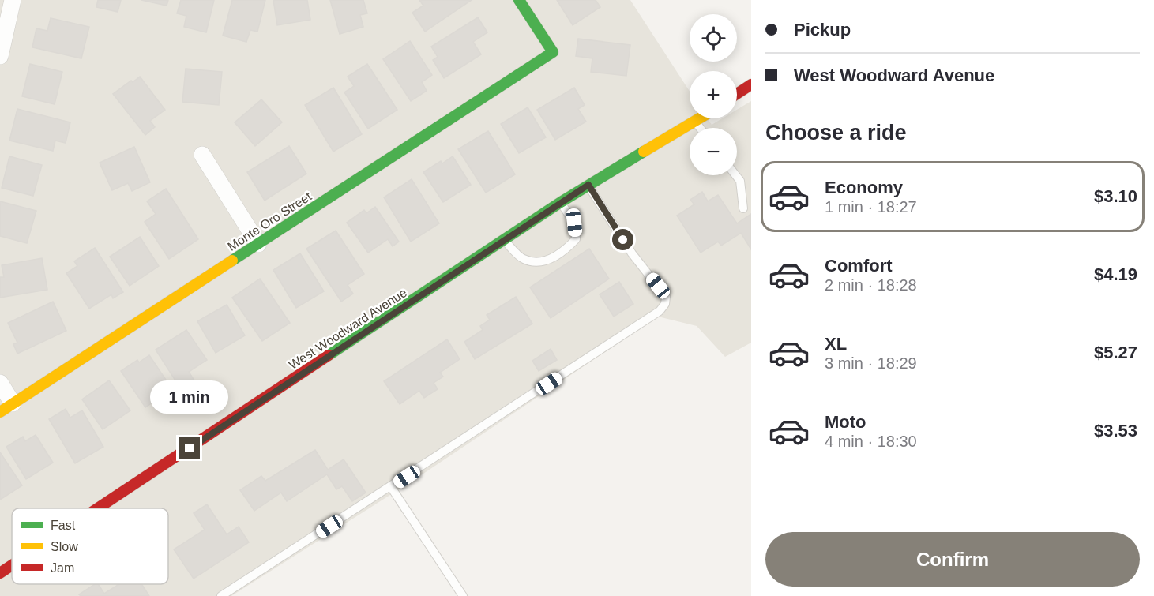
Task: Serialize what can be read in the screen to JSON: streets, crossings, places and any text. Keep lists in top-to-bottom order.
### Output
{
  "streets": {
    "street": ["Monte Oro Street", "West Woodward Avenue"]
  },
  "legend": ["Fast", "Slow", "Jam"],
  "page": {
    "banner": ["Pickup", "West Woodward Avenue"],
    "map_buttons": ["+", "−"],
    "heading": "Choose a ride",
    "list": [
      {
        "name": "Economy",
        "note": "1 min · 18:27",
        "value": "$3.10"
      },
      {
        "name": "Comfort",
        "note": "2 min · 18:28",
        "value": "$4.19"
      },
      {
        "name": "XL",
        "note": "3 min · 18:29",
        "value": "$5.27"
      },
      {
        "name": "Moto",
        "note": "4 min · 18:30",
        "value": "$3.53"
      }
    ],
    "bubble": "1 min",
    "buttons": "Confirm"
  }
}
